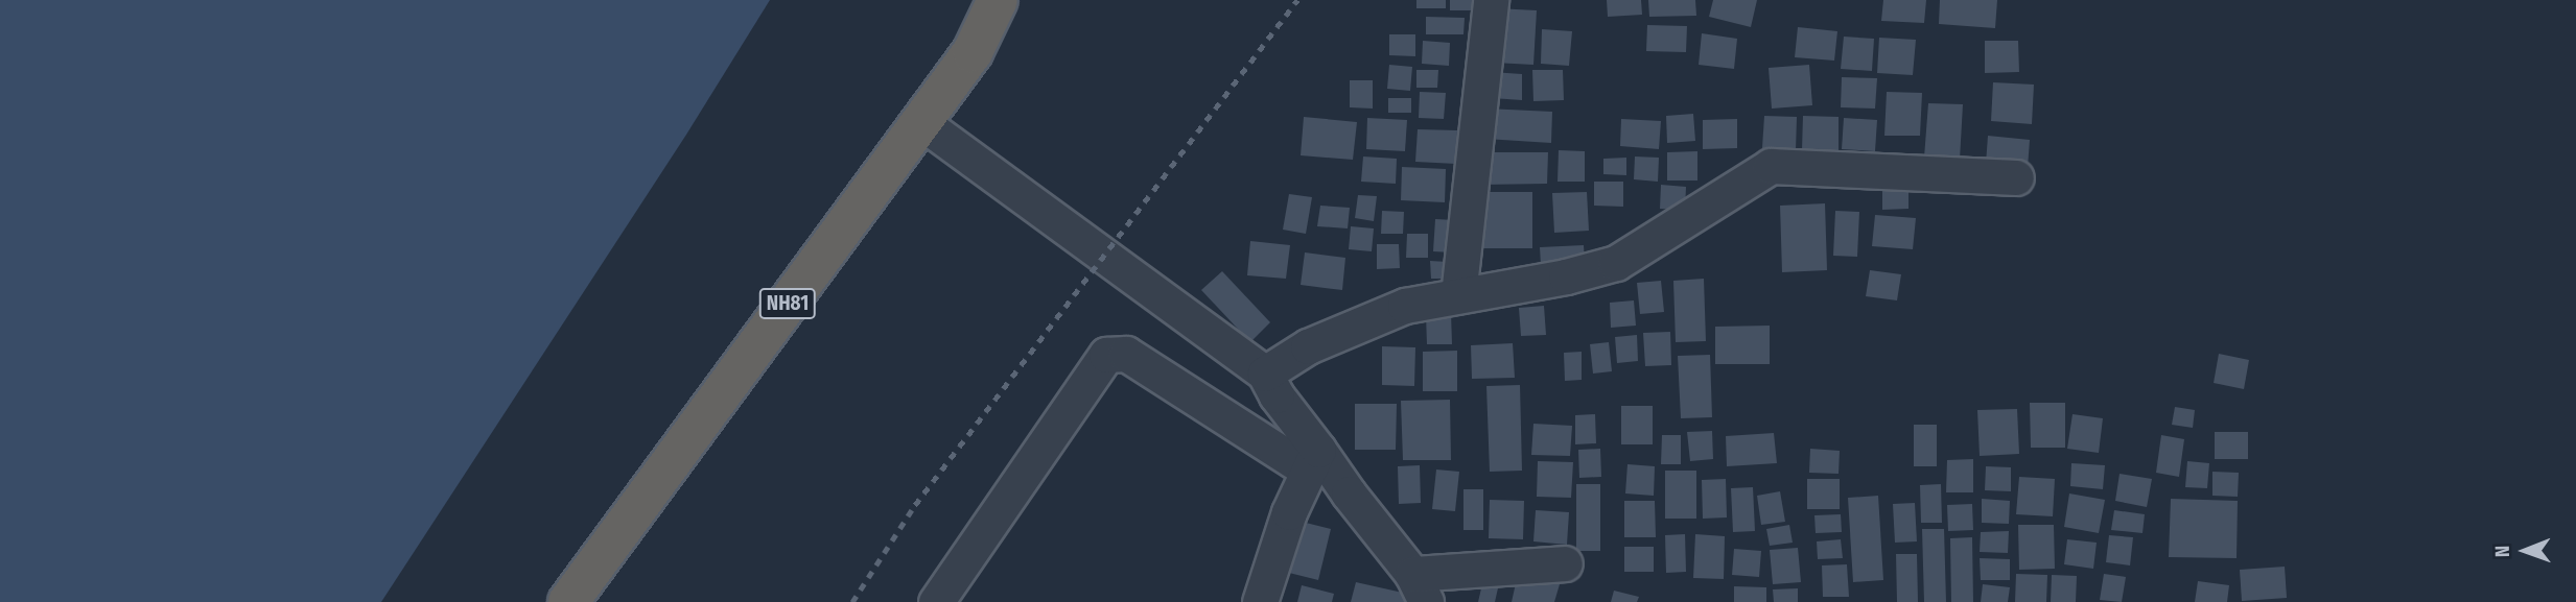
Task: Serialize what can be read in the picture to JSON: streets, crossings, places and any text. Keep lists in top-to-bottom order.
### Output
{
  "streets": {
    "highway": ["NH81"]
  },
  "north": "left"
}
